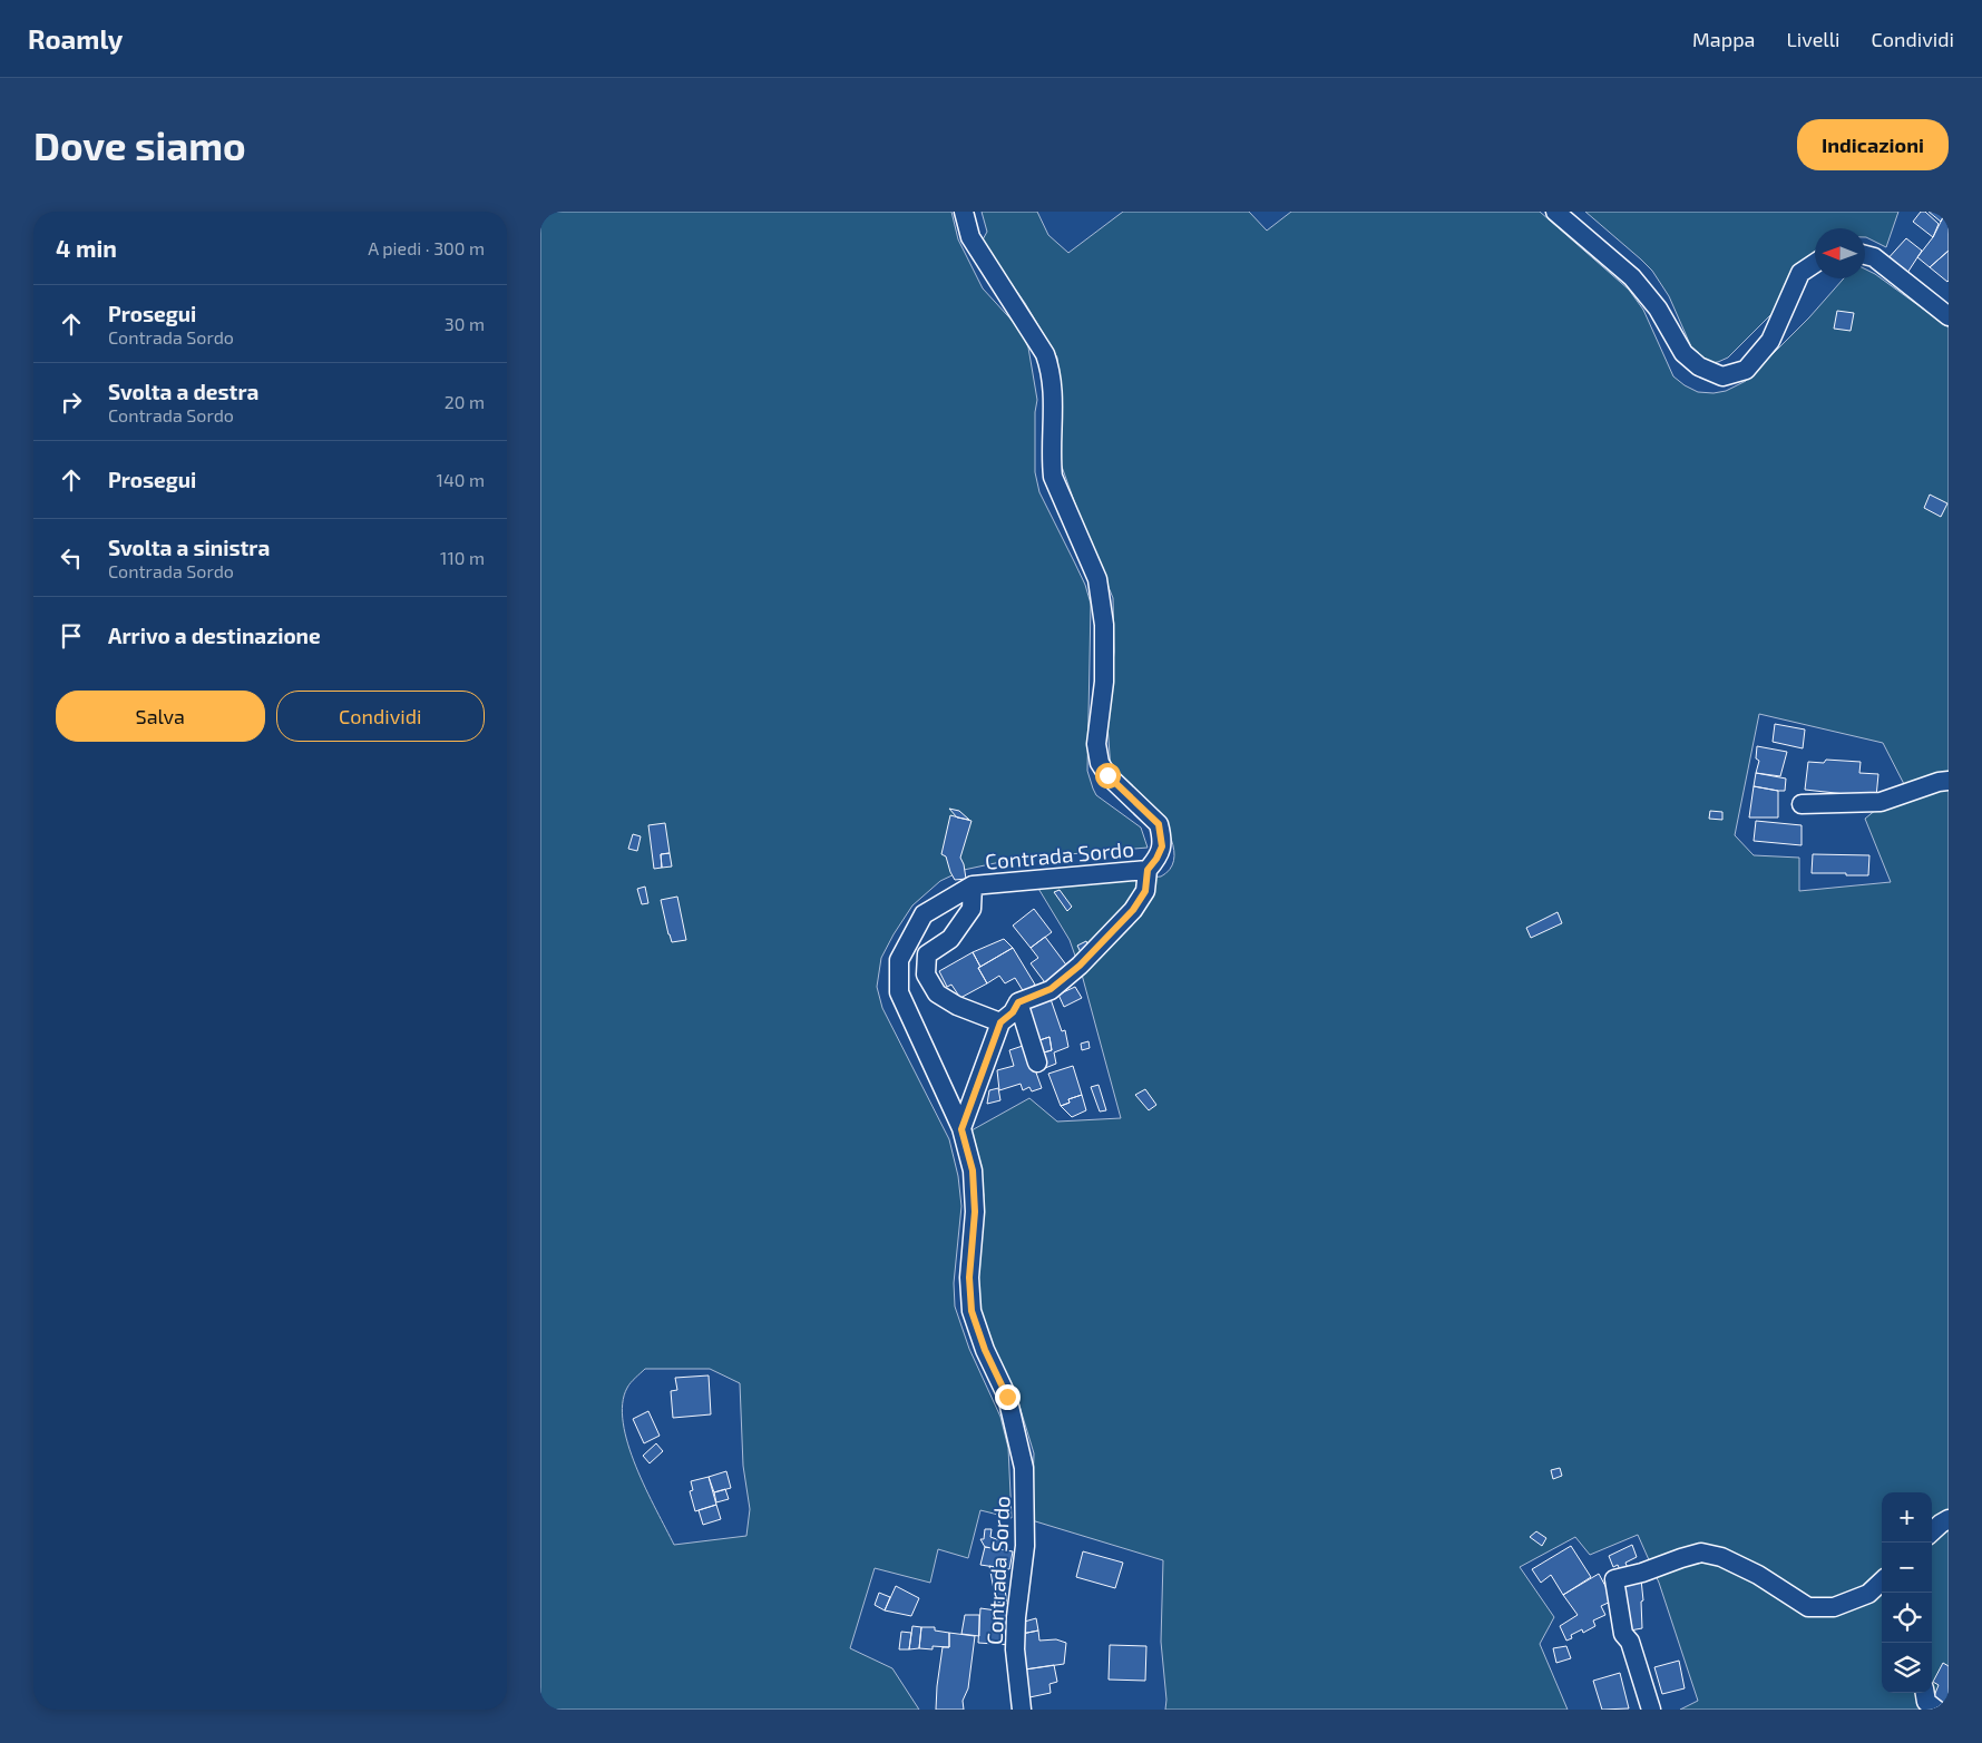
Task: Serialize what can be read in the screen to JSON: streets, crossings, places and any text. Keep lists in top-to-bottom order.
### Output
{
  "streets": {
    "street": ["Contrada Sordo"]
  },
  "north": "left",
  "page": {
    "header": "Roamly",
    "nav": ["Mappa", "Livelli", "Condividi"],
    "buttons": [
      "Indicazioni",
      ["Salva", "Condividi"]
    ],
    "title": "Dove siamo",
    "heading": ["4 min", "A piedi · 300 m"],
    "list": [
      ["Prosegui", "Contrada Sordo", "30 m"],
      ["Svolta a destra", "Contrada Sordo", "20 m"],
      ["Prosegui", "140 m"],
      ["Svolta a sinistra", "Contrada Sordo", "110 m"],
      "Arrivo a destinazione"
    ],
    "map_buttons": ["+", "−"]
  }
}
